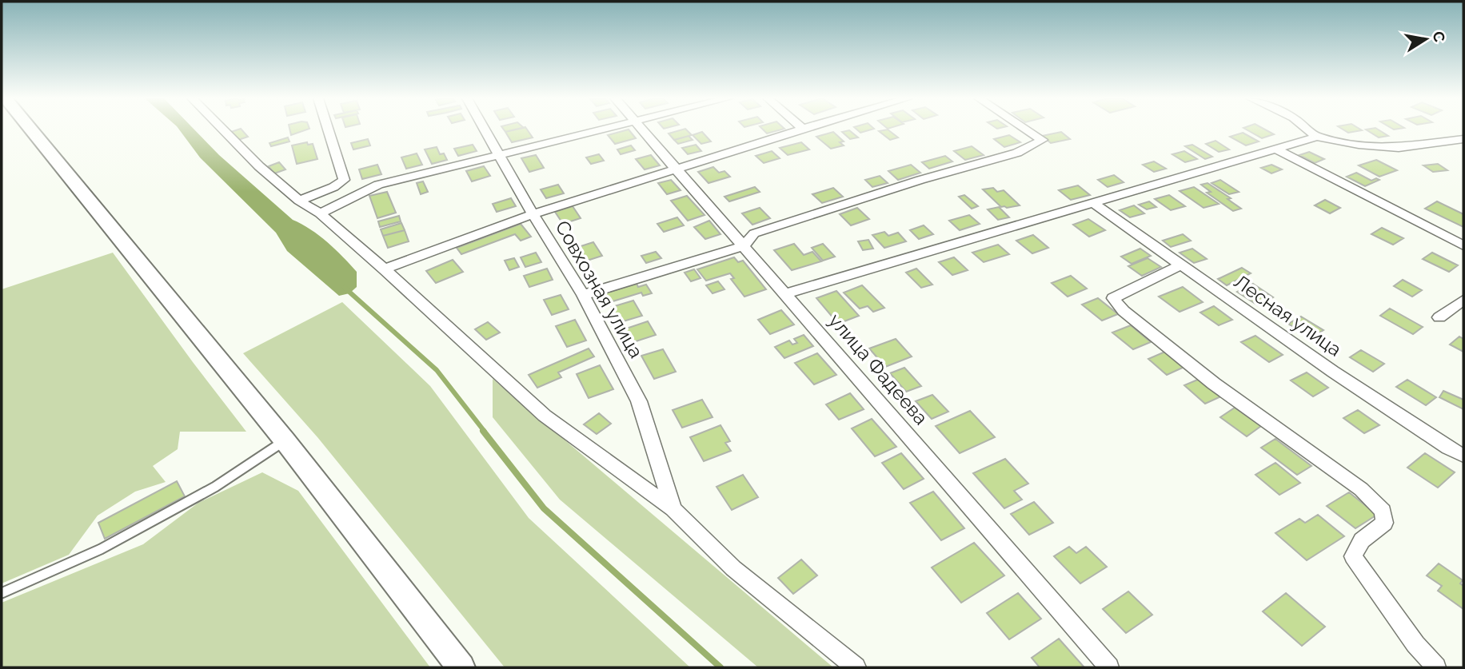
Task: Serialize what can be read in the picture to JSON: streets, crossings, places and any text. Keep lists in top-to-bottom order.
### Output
{
  "streets": {
    "street": ["Совхозная улица", "Лесная улица", "улица Фадеева"]
  },
  "north": "right"
}
